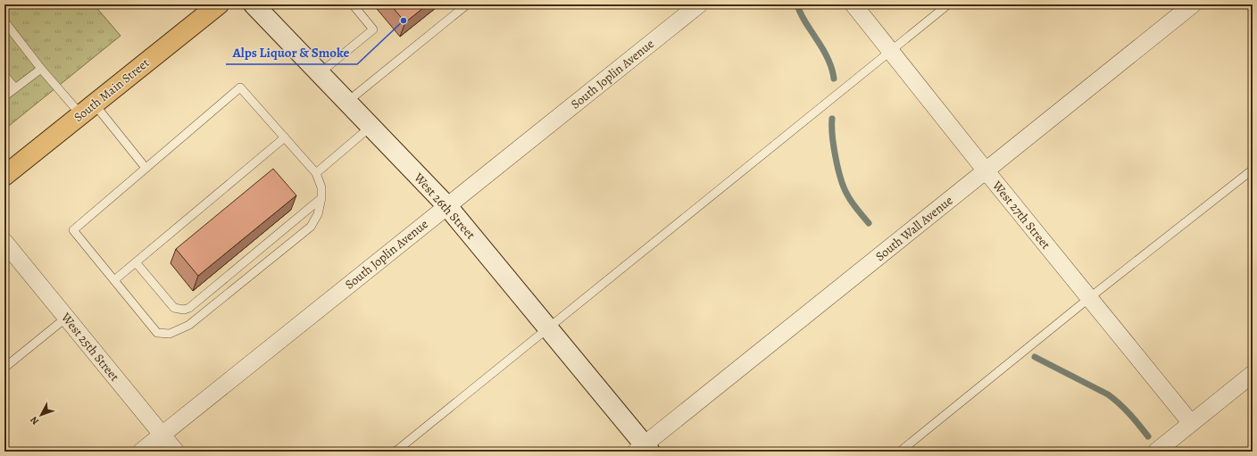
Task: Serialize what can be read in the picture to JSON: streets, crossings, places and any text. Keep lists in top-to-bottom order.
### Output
{
  "streets": {
    "main road": ["South Main Street", "West 26th Street"],
    "street": [
      "South Joplin Avenue",
      "West 27th Street",
      "South Wall Avenue",
      "West 25th Street"
    ]
  },
  "crossings": [
    ["South Joplin Avenue", "West 26th Street"],
    ["South Joplin Avenue", "West 25th Street"],
    ["West 26th Street", "South Wall Avenue"],
    ["West 27th Street", "South Wall Avenue"]
  ],
  "places": ["Alps Liquor & Smoke"],
  "north": "bottom left"
}
